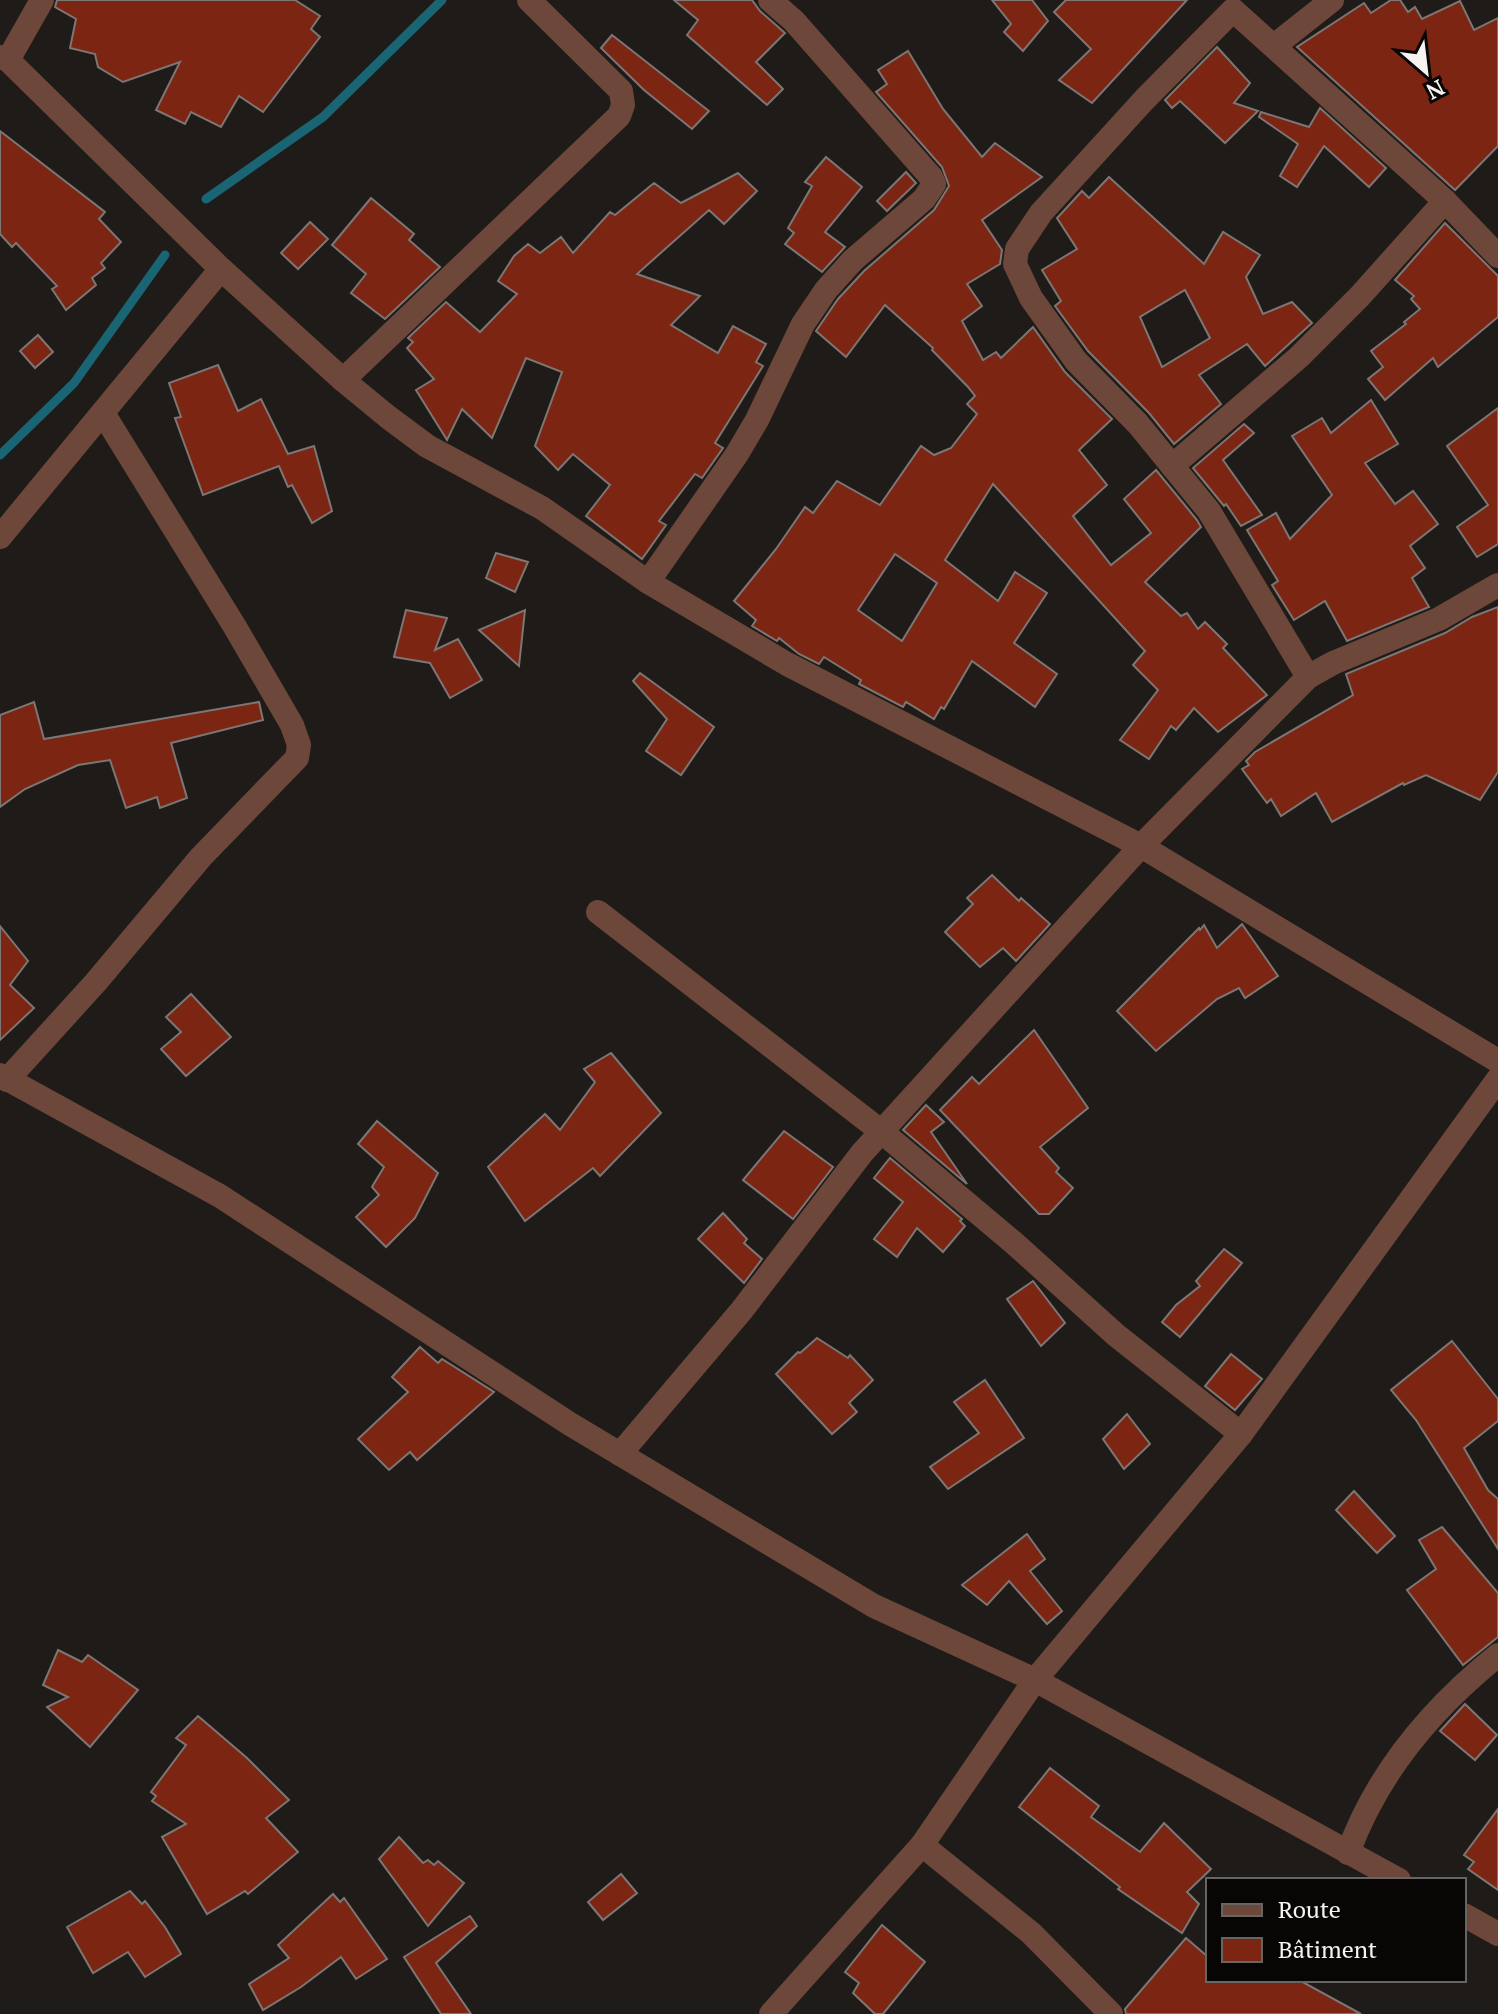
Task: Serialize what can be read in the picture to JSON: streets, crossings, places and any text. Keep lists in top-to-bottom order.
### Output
{
  "legend": ["Route", "Bâtiment"],
  "north": "bottom right"
}
